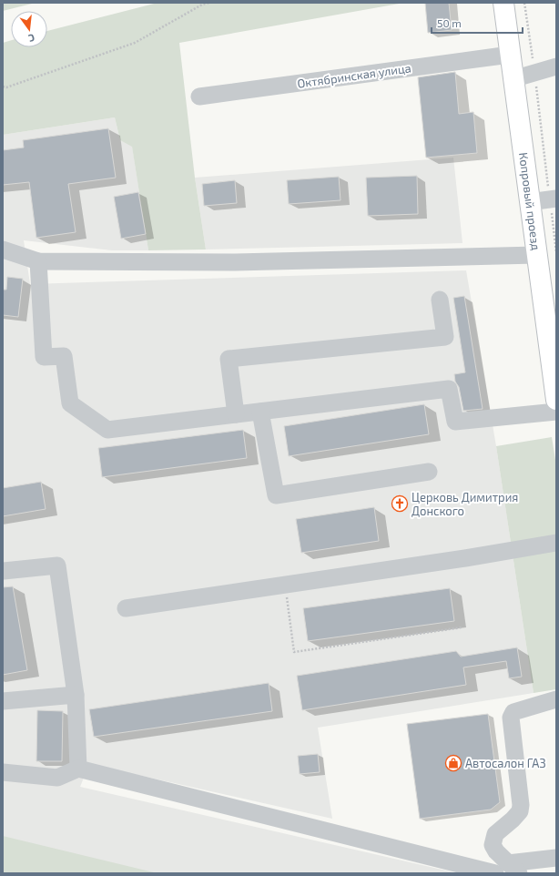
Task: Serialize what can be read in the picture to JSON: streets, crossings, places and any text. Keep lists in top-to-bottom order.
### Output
{
  "streets": {
    "main road": ["Копровый проезд"],
    "street": ["Октябринская улица"]
  },
  "crossings": [
    ["Октябринская улица", "Копровый проезд"]
  ],
  "places": {
    "church": ["Церковь Димитрия Донского"],
    "shop": ["Автосалон ГАЗ"]
  },
  "scale_bar": "50 m",
  "north": "bottom"
}
